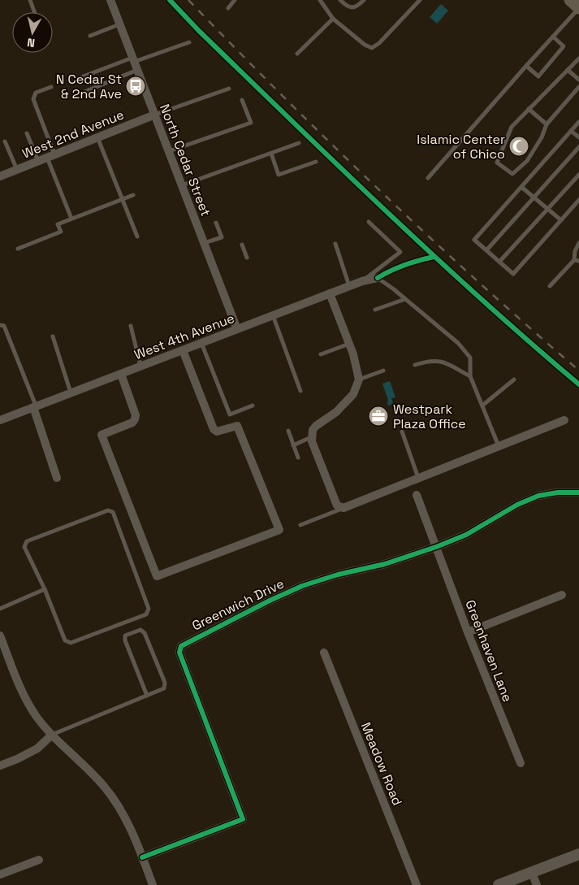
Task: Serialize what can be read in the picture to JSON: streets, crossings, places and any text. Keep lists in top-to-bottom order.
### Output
{
  "streets": {
    "street": [
      "West 2nd Avenue",
      "North Cedar Street",
      "West 4th Avenue",
      "Greenwich Drive",
      "Greenhaven Lane",
      "Meadow Road"
    ]
  },
  "crossings": [
    ["West 2nd Avenue", "North Cedar Street"],
    ["North Cedar Street", "West 4th Avenue"],
    ["Greenwich Drive", "Greenhaven Lane"]
  ],
  "places": {
    "bus stop": ["N Cedar St & 2nd Ave"],
    "mosque": ["Islamic Center of Chico"],
    "office": ["Westpark Plaza Office"]
  },
  "north": "bottom"
}
